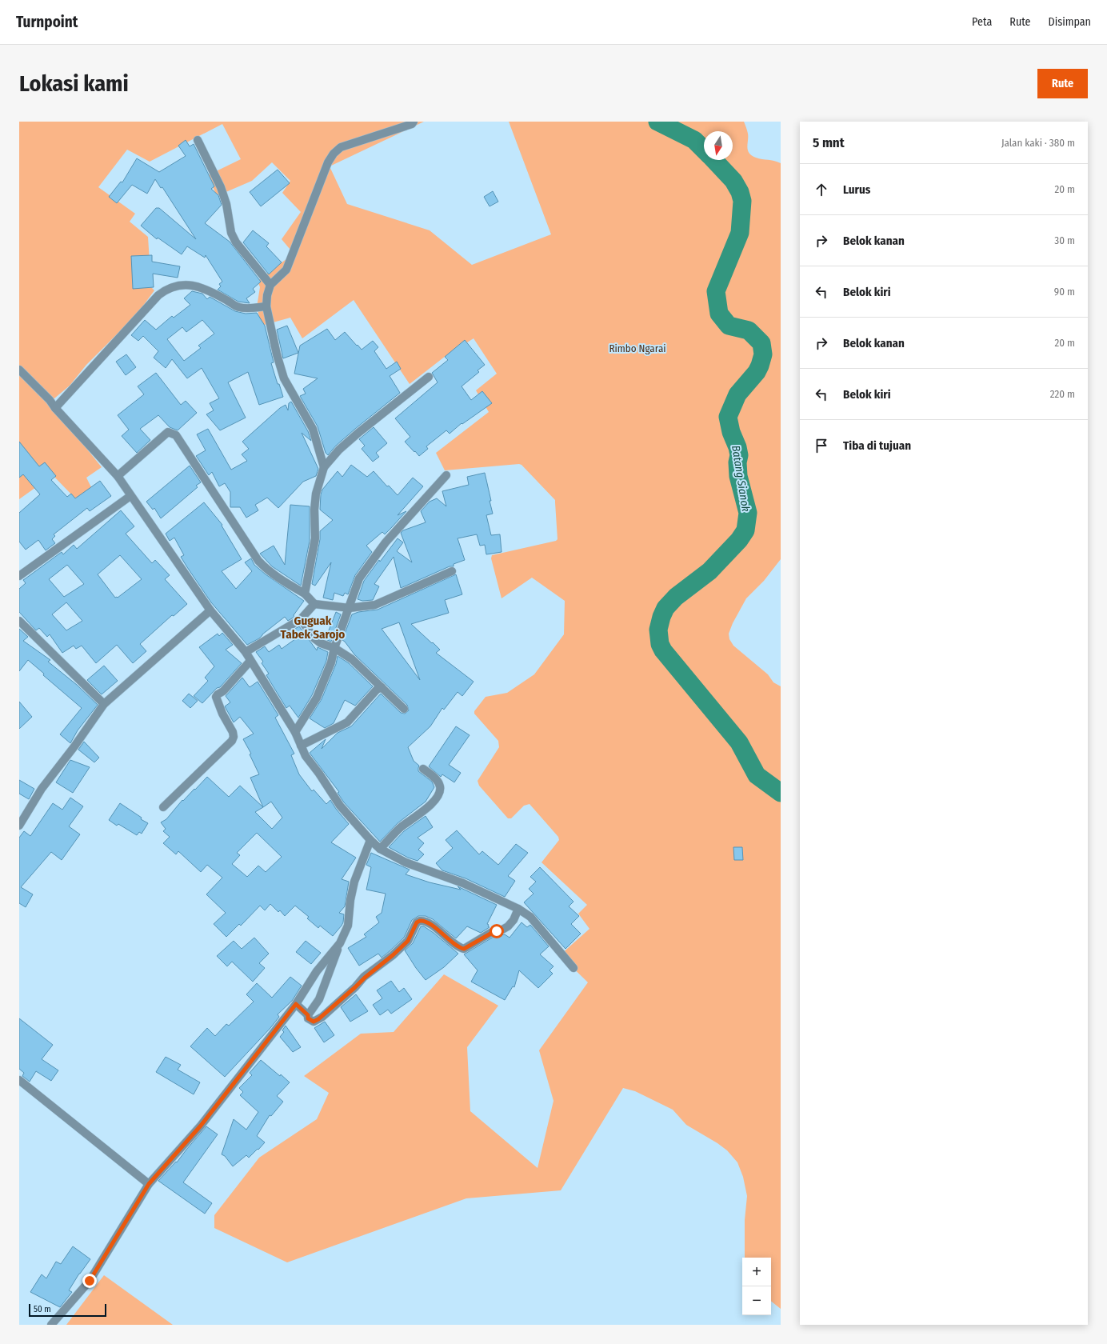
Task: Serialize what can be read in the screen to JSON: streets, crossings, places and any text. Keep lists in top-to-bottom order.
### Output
{
  "districts": ["Guguak Tabek Sarojo"],
  "water": ["Batang Sianok"],
  "parks": ["Rimbo Ngarai"],
  "scale_bar": "50 m",
  "north": "bottom",
  "page": {
    "header": "Turnpoint",
    "nav": ["Peta", "Rute", "Disimpan"],
    "buttons": "Rute",
    "title": "Lokasi kami",
    "heading": ["5 mnt", "Jalan kaki · 380 m"],
    "list": [
      ["Lurus", "20 m"],
      ["Belok kanan", "30 m"],
      ["Belok kiri", "90 m"],
      ["Belok kanan", "20 m"],
      ["Belok kiri", "220 m"],
      "Tiba di tujuan"
    ],
    "map_buttons": ["+", "−"],
    "scale": "50 m"
  }
}
